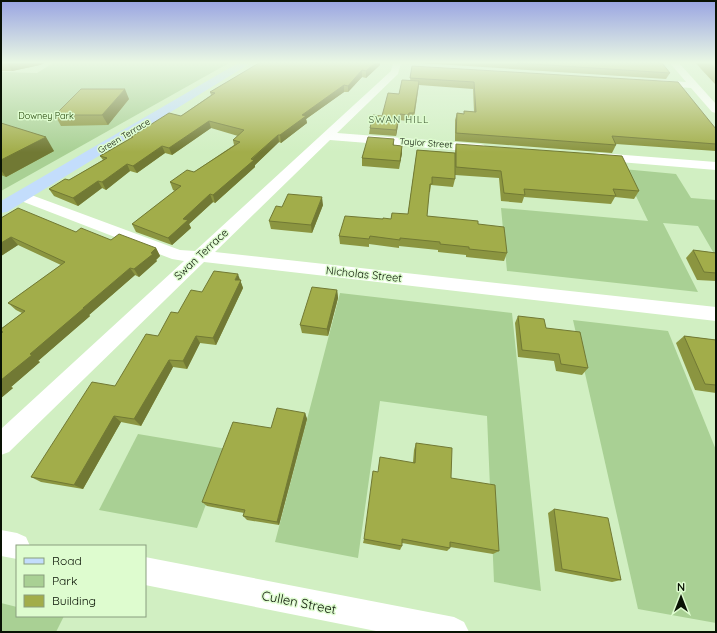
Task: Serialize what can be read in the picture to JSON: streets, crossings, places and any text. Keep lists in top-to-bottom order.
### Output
{
  "streets": {
    "street": [
      "Green Terrace",
      "Taylor Street",
      "Swan Terrace",
      "Nicholas Street",
      "Cullen Street"
    ]
  },
  "crossings": [
    ["Green Terrace", "Nicholas Street"],
    ["Taylor Street", "Swan Terrace"],
    ["Swan Terrace", "Nicholas Street"]
  ],
  "districts": ["SWAN HILL"],
  "parks": ["Downey Park"],
  "legend": ["Road", "Park", "Building"],
  "north": "top"
}
